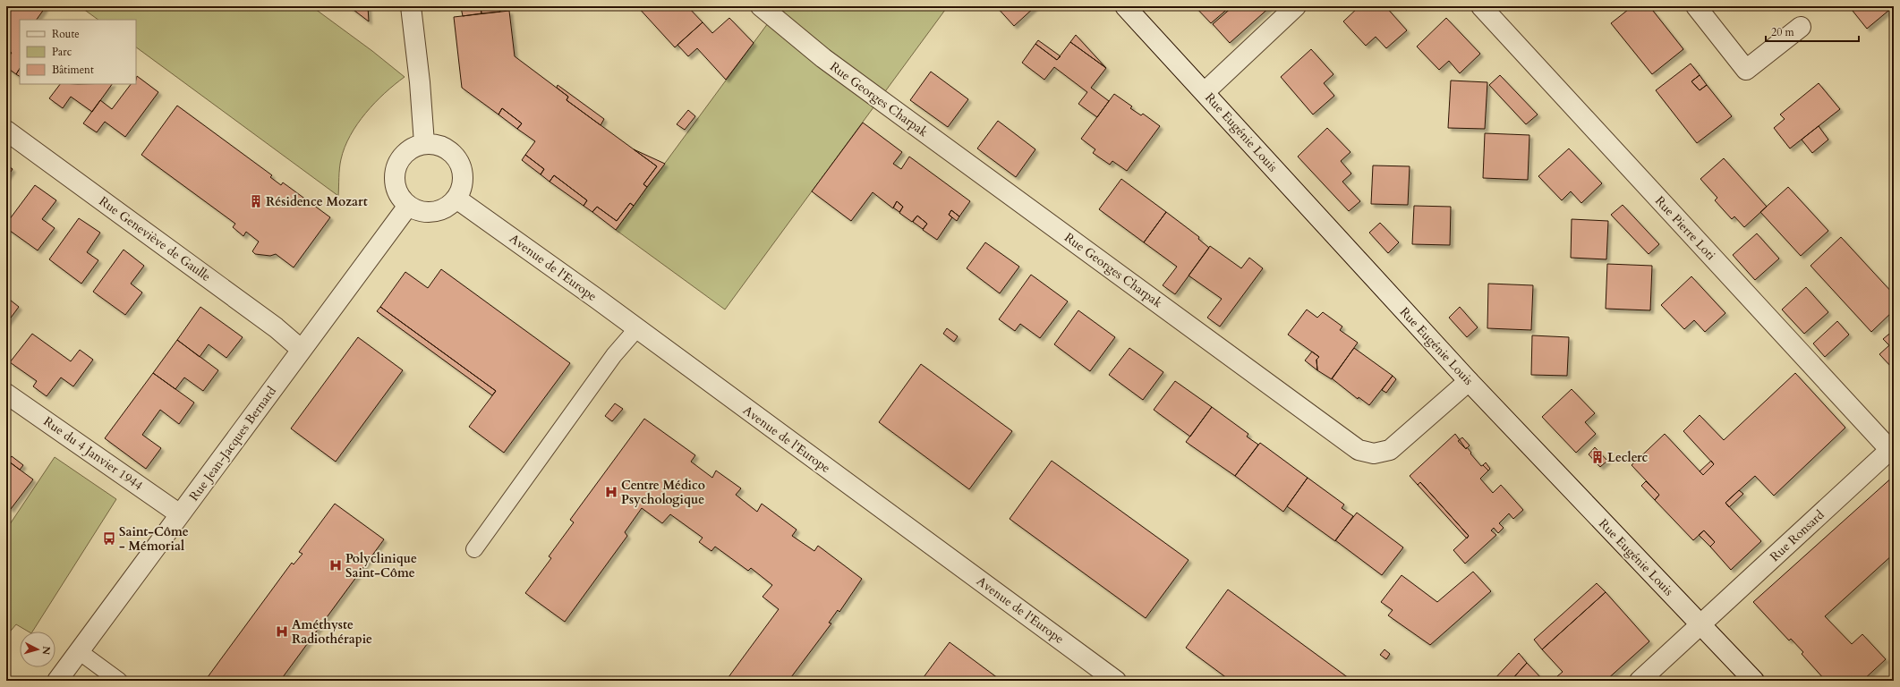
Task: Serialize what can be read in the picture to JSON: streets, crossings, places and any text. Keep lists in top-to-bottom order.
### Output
{
  "streets": {
    "street": [
      "Rue Georges Charpak",
      "Rue Eugénie Louis",
      "Rue Pierre Loti",
      "Rue Geneviève de Gaulle",
      "Avenue de l'Europe",
      "Rue Jean-Jacques Bernard",
      "Rue du 4 Janvier 1944",
      "Rue Ronsard"
    ]
  },
  "crossings": [
    ["Rue Georges Charpak", "Rue Eugénie Louis"],
    ["Rue Eugénie Louis", "Rue Ronsard"],
    ["Rue Pierre Loti", "Rue Ronsard"],
    ["Rue Geneviève de Gaulle", "Rue Jean-Jacques Bernard"],
    ["Avenue de l'Europe", "Rue Jean-Jacques Bernard"],
    ["Rue Jean-Jacques Bernard", "Rue du 4 Janvier 1944"]
  ],
  "places": {
    "building": ["Résidence Mozart", "Leclerc"],
    "hospital": ["Centre Médico Psychologique", "Polyclinique Saint-Côme", "Améthyste Radiothérapie"],
    "bus stop": ["Saint-Côme - Mémorial"]
  },
  "legend": ["Route", "Parc", "Bâtiment"],
  "scale_bar": "20 m",
  "north": "right"
}
